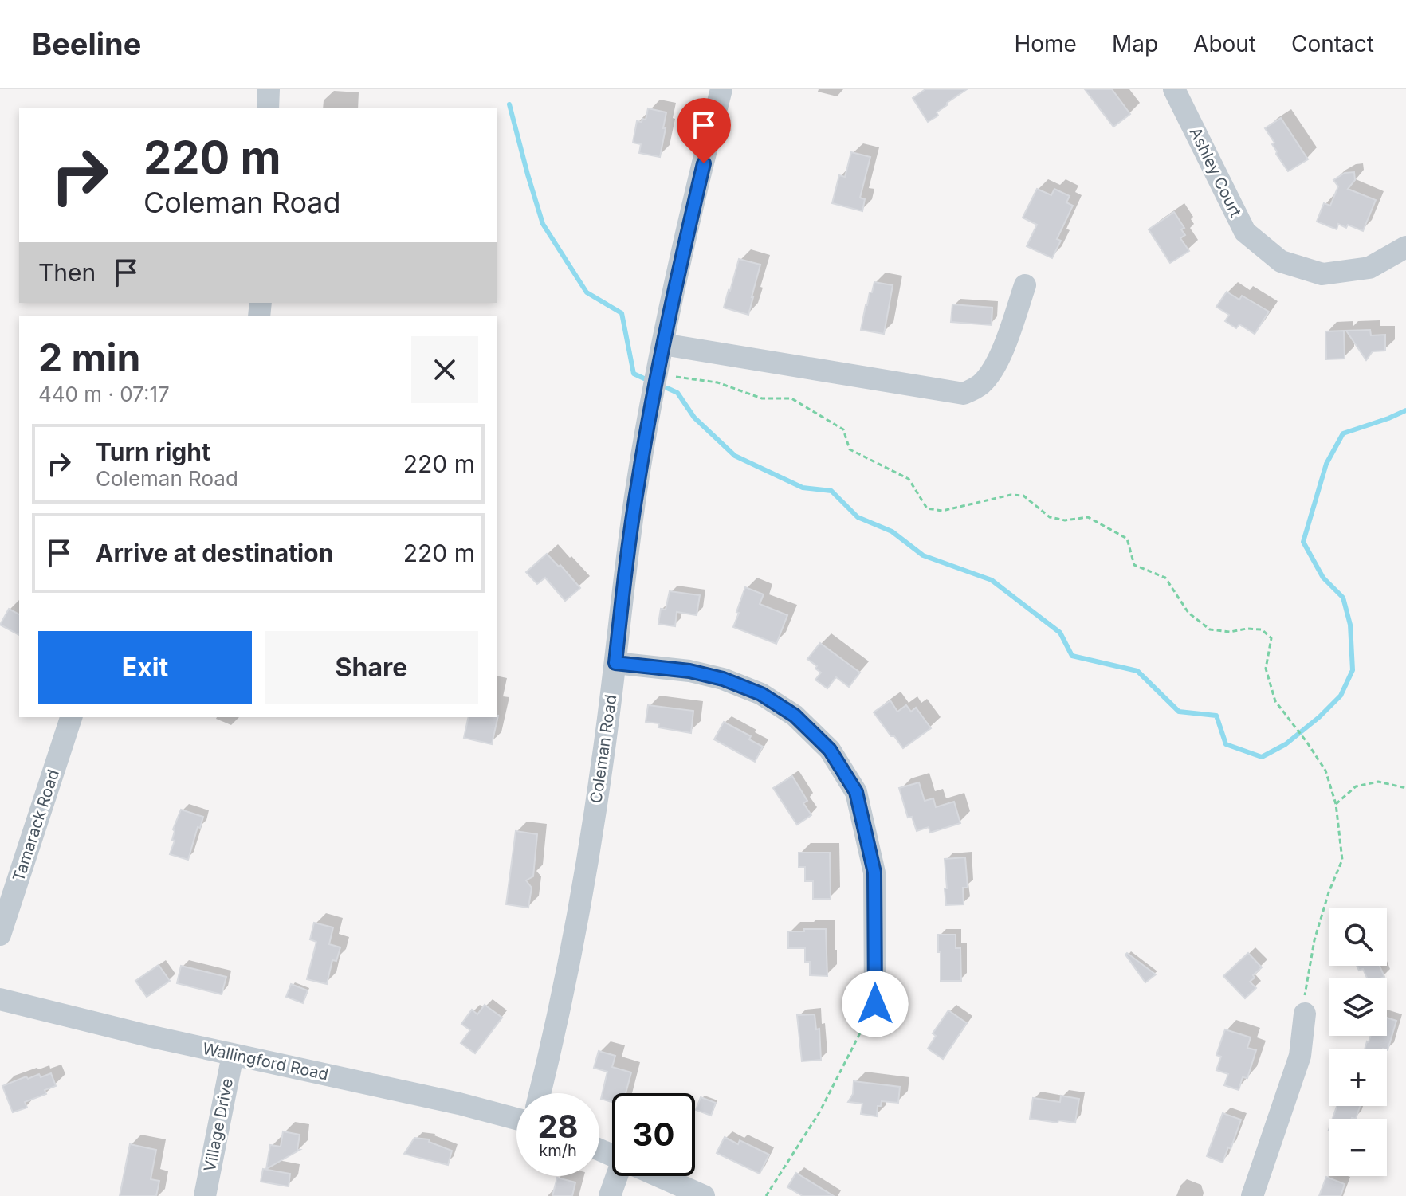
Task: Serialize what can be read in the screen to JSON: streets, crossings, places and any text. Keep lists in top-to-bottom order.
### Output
{
  "streets": {
    "street": [
      "Ashley Court",
      "Coleman Road",
      "Tamarack Road",
      "Wallingford Road",
      "Village Drive"
    ]
  },
  "crossings": [
    ["Wallingford Road", "Village Drive"]
  ],
  "page": {
    "header": "Beeline",
    "nav": [
      "Home",
      "Map",
      "About",
      "Contact"
    ],
    "turn": ["220 m", "Coleman Road"],
    "then": "Then",
    "heading": ["2 min", "440 m · 07:17"],
    "list": [
      {
        "name": "Turn right",
        "note": "Coleman Road",
        "value": "220 m"
      },
      {
        "name": "Arrive at destination",
        "value": "220 m"
      }
    ],
    "buttons": ["Exit", "Share"],
    "map_buttons": ["+", "−"],
    "speed": "28 km/h",
    "limit": "30"
  }
}
